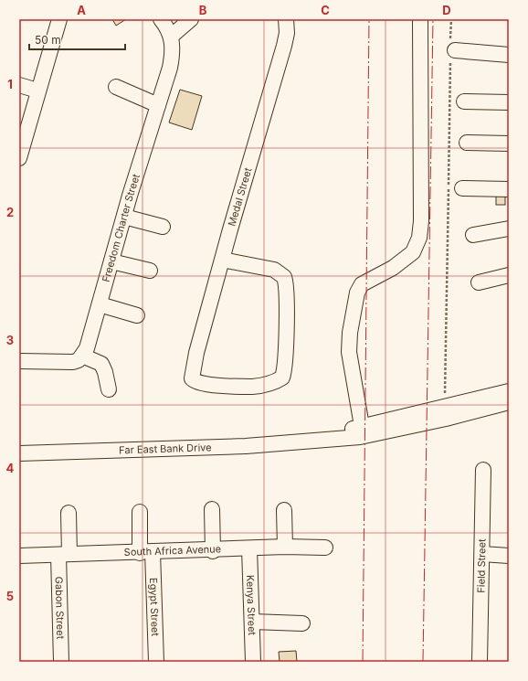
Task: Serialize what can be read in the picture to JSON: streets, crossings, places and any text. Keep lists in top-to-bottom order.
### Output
{
  "streets": {
    "street": [
      "Medal Street",
      "Freedom Charter Street",
      "Far East Bank Drive",
      "South Africa Avenue",
      "Field Street",
      "Kenya Street",
      "Egypt Street",
      "Gabon Street"
    ]
  },
  "crossings": [
    ["South Africa Avenue", "Kenya Street"],
    ["South Africa Avenue", "Egypt Street"],
    ["South Africa Avenue", "Gabon Street"]
  ],
  "scale_bar": "50 m",
  "grid": {
    "columns": [
      "A",
      "B",
      "C",
      "D"
    ],
    "rows": [
      "1",
      "2",
      "3",
      "4",
      "5"
    ]
  }
}
